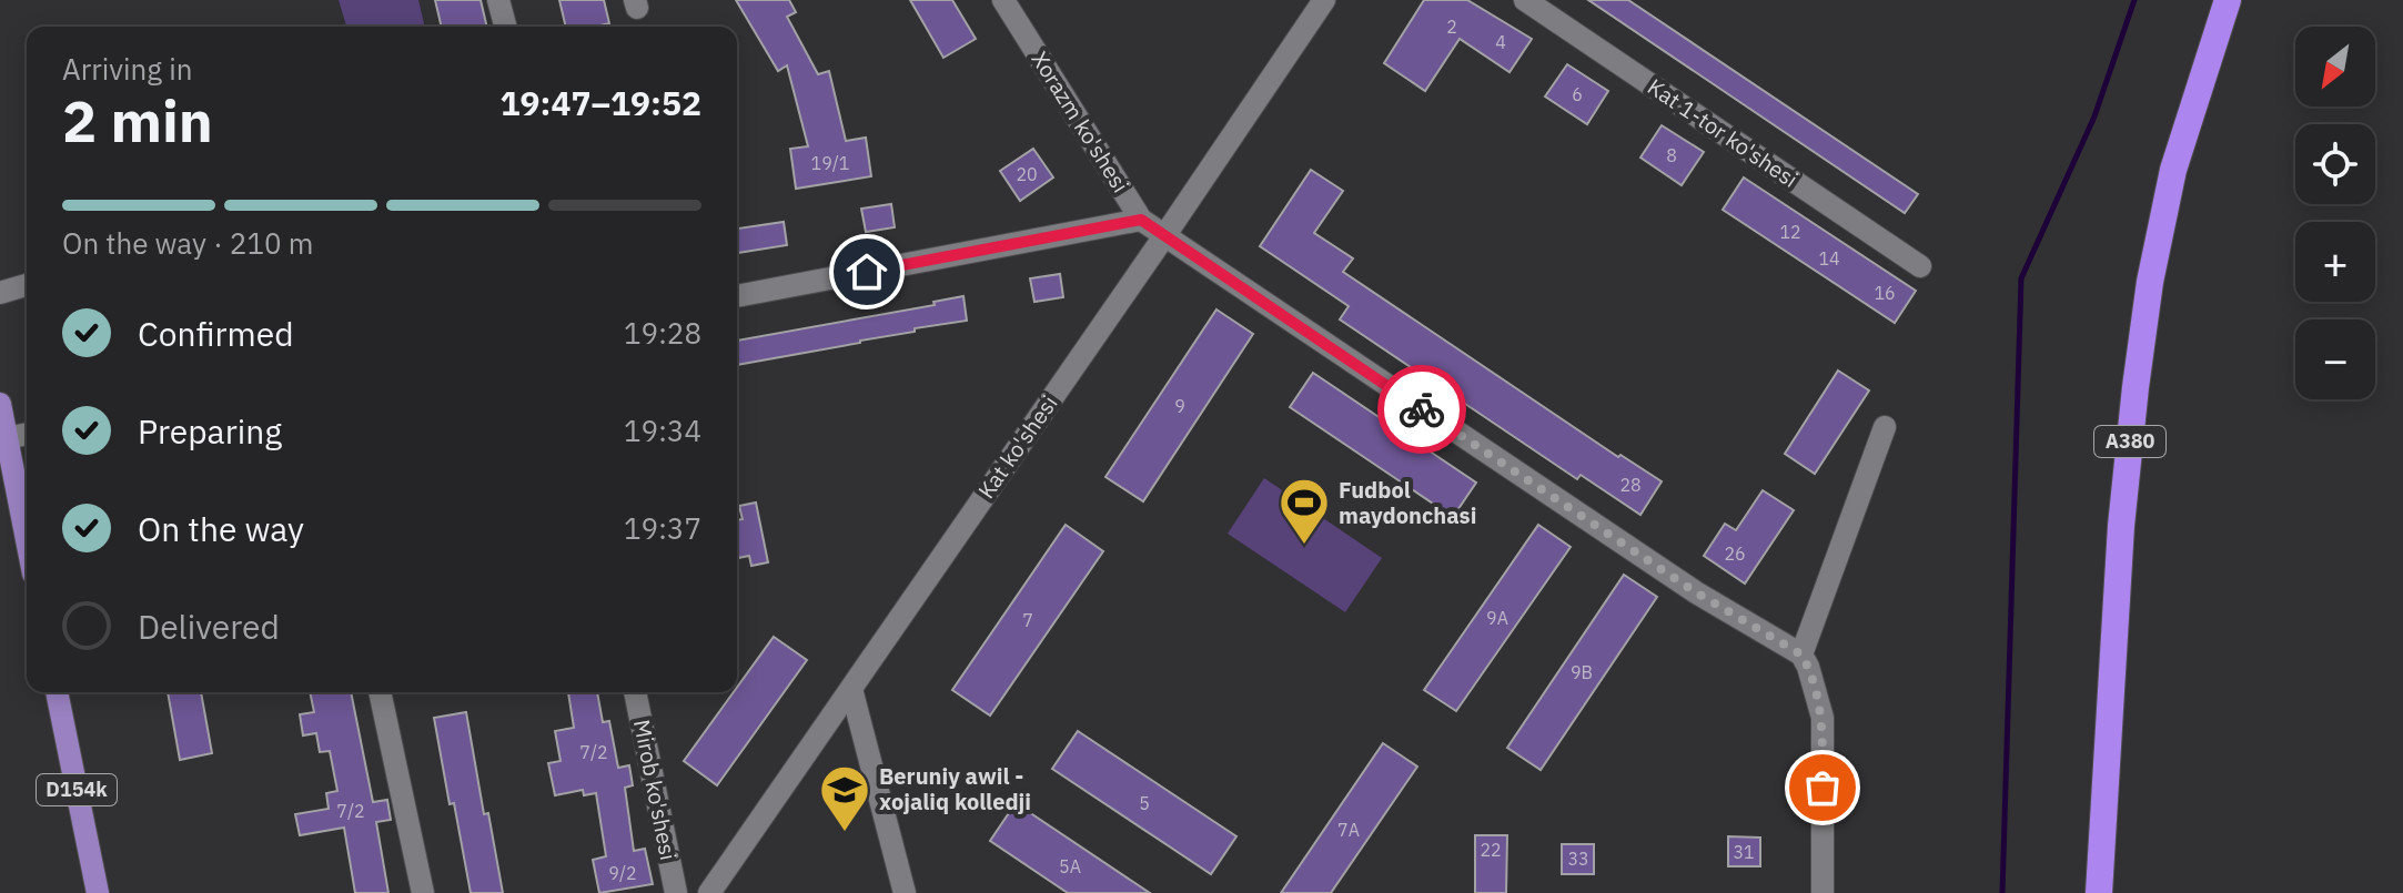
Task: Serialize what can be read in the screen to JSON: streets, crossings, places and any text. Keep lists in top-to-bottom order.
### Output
{
  "streets": {
    "highway": ["A380"],
    "main road": ["D154k"],
    "street": [
      "Xorazm ko'shesi",
      "Kat 1-tor ko'shesi",
      "Kat ko'shesi",
      "Mirob ko'shesi"
    ]
  },
  "crossings": [
    ["Xorazm ko'shesi", "Kat ko'shesi"]
  ],
  "places": {
    "sports": ["Fudbol maydonchasi"],
    "school or university": ["Beruniy awil - xojaliq kolledji"]
  },
  "house_numbers": [
    "2",
    "4",
    "6",
    "8",
    "19/1",
    "20",
    "12",
    "14",
    "16",
    "9",
    "28",
    "26",
    "9A",
    "7",
    "9B",
    "7/2",
    "5",
    "7/2",
    "7A",
    "22",
    "31",
    "33",
    "5A",
    "9/2"
  ],
  "north": "bottom left",
  "page": {
    "map_buttons": ["+", "−"],
    "heading": ["2 min", "Arriving in", "19:47–19:52"],
    "bar": "On the way · 210 m",
    "list": [
      ["Confirmed", "19:28"],
      ["Preparing", "19:34"],
      ["On the way", "19:37"],
      "Delivered"
    ]
  }
}
